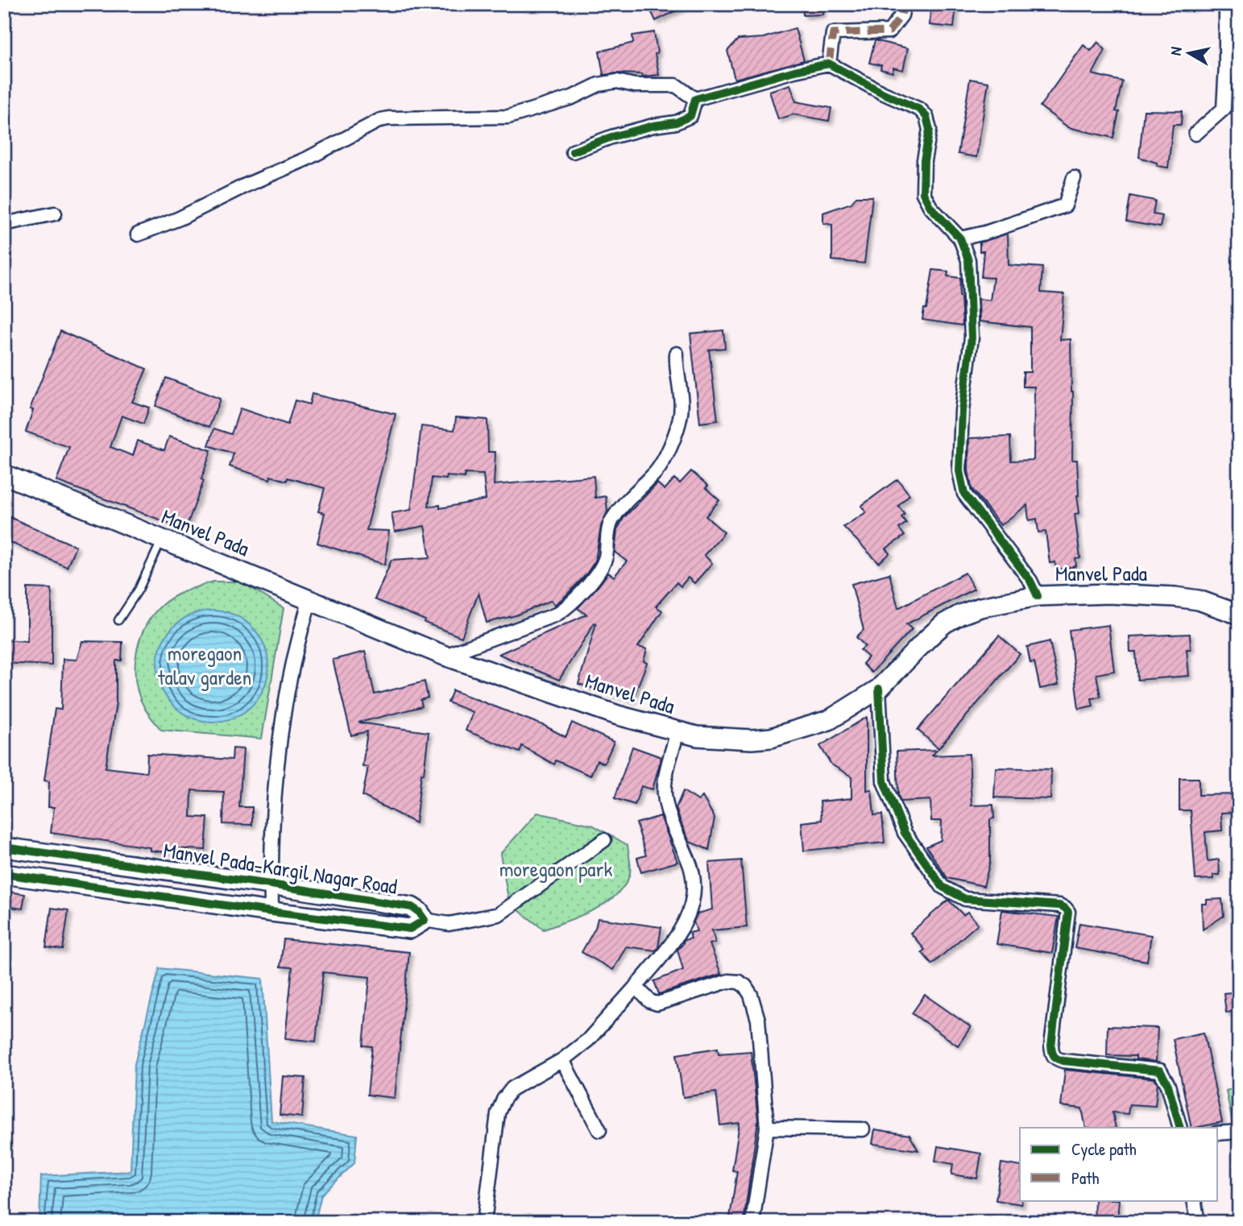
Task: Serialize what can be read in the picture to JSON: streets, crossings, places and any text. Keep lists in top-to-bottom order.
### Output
{
  "streets": {
    "main road": ["Manvel Pada", "Manvel Pada-Kargil Nagar Road"]
  },
  "parks": ["moregaon talav garden", "moregaon park"],
  "legend": ["Cycle path", "Path"],
  "north": "left"
}
